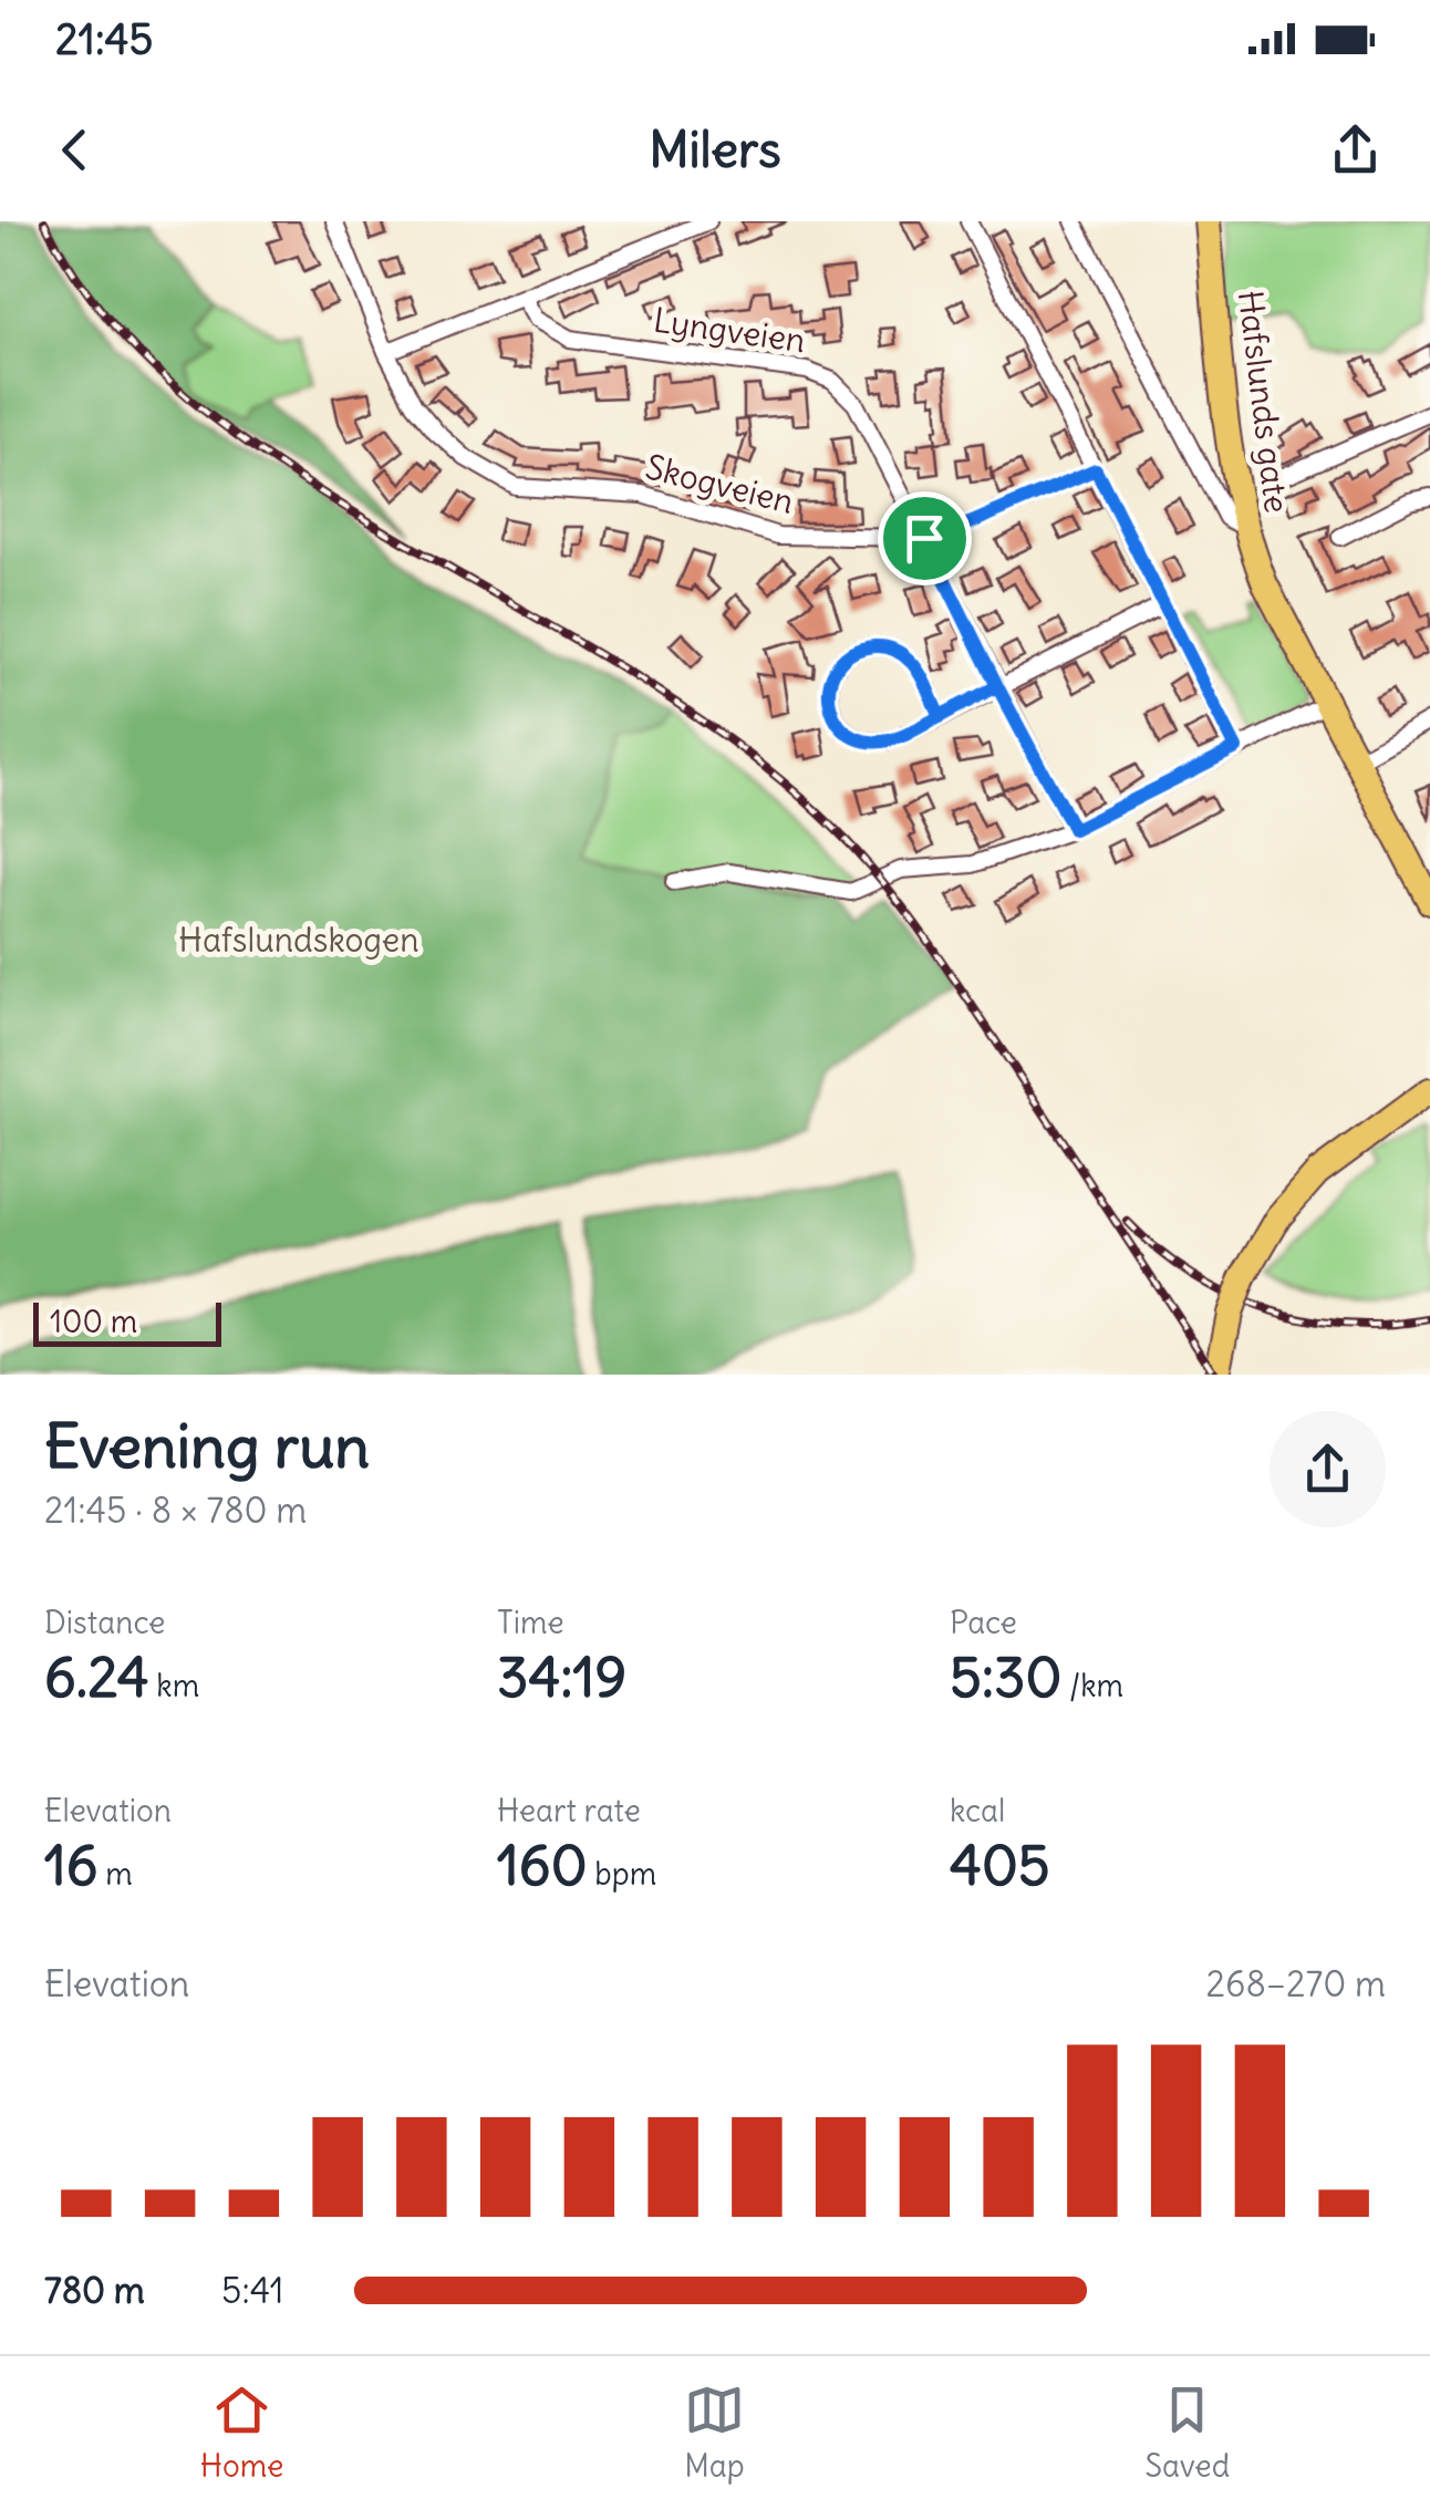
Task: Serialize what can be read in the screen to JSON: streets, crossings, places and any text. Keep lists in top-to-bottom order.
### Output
{
  "streets": {
    "main road": ["Hafslunds gate"],
    "street": ["Lyngveien", "Skogveien"]
  },
  "crossings": [
    ["Lyngveien", "Skogveien"]
  ],
  "parks": ["Hafslundskogen"],
  "scale_bar": "100 m",
  "page": {
    "status": "21:45",
    "header": "Milers",
    "scale": "100 m",
    "heading": ["Evening run", "21:45 · 8 × 780 m"],
    "stats": [
      ["Distance", "6.24 km"],
      ["Time", "34:19"],
      ["Pace", "5:30 /km"],
      ["Elevation", "16 m"],
      ["Heart rate", "160 bpm"],
      ["kcal", "405"]
    ],
    "chart": ["Elevation", "268–270 m"],
    "list": [
      {
        "name": "780 m",
        "note": "5:41"
      }
    ],
    "tabs": ["Home", "Map", "Saved"]
  }
}
